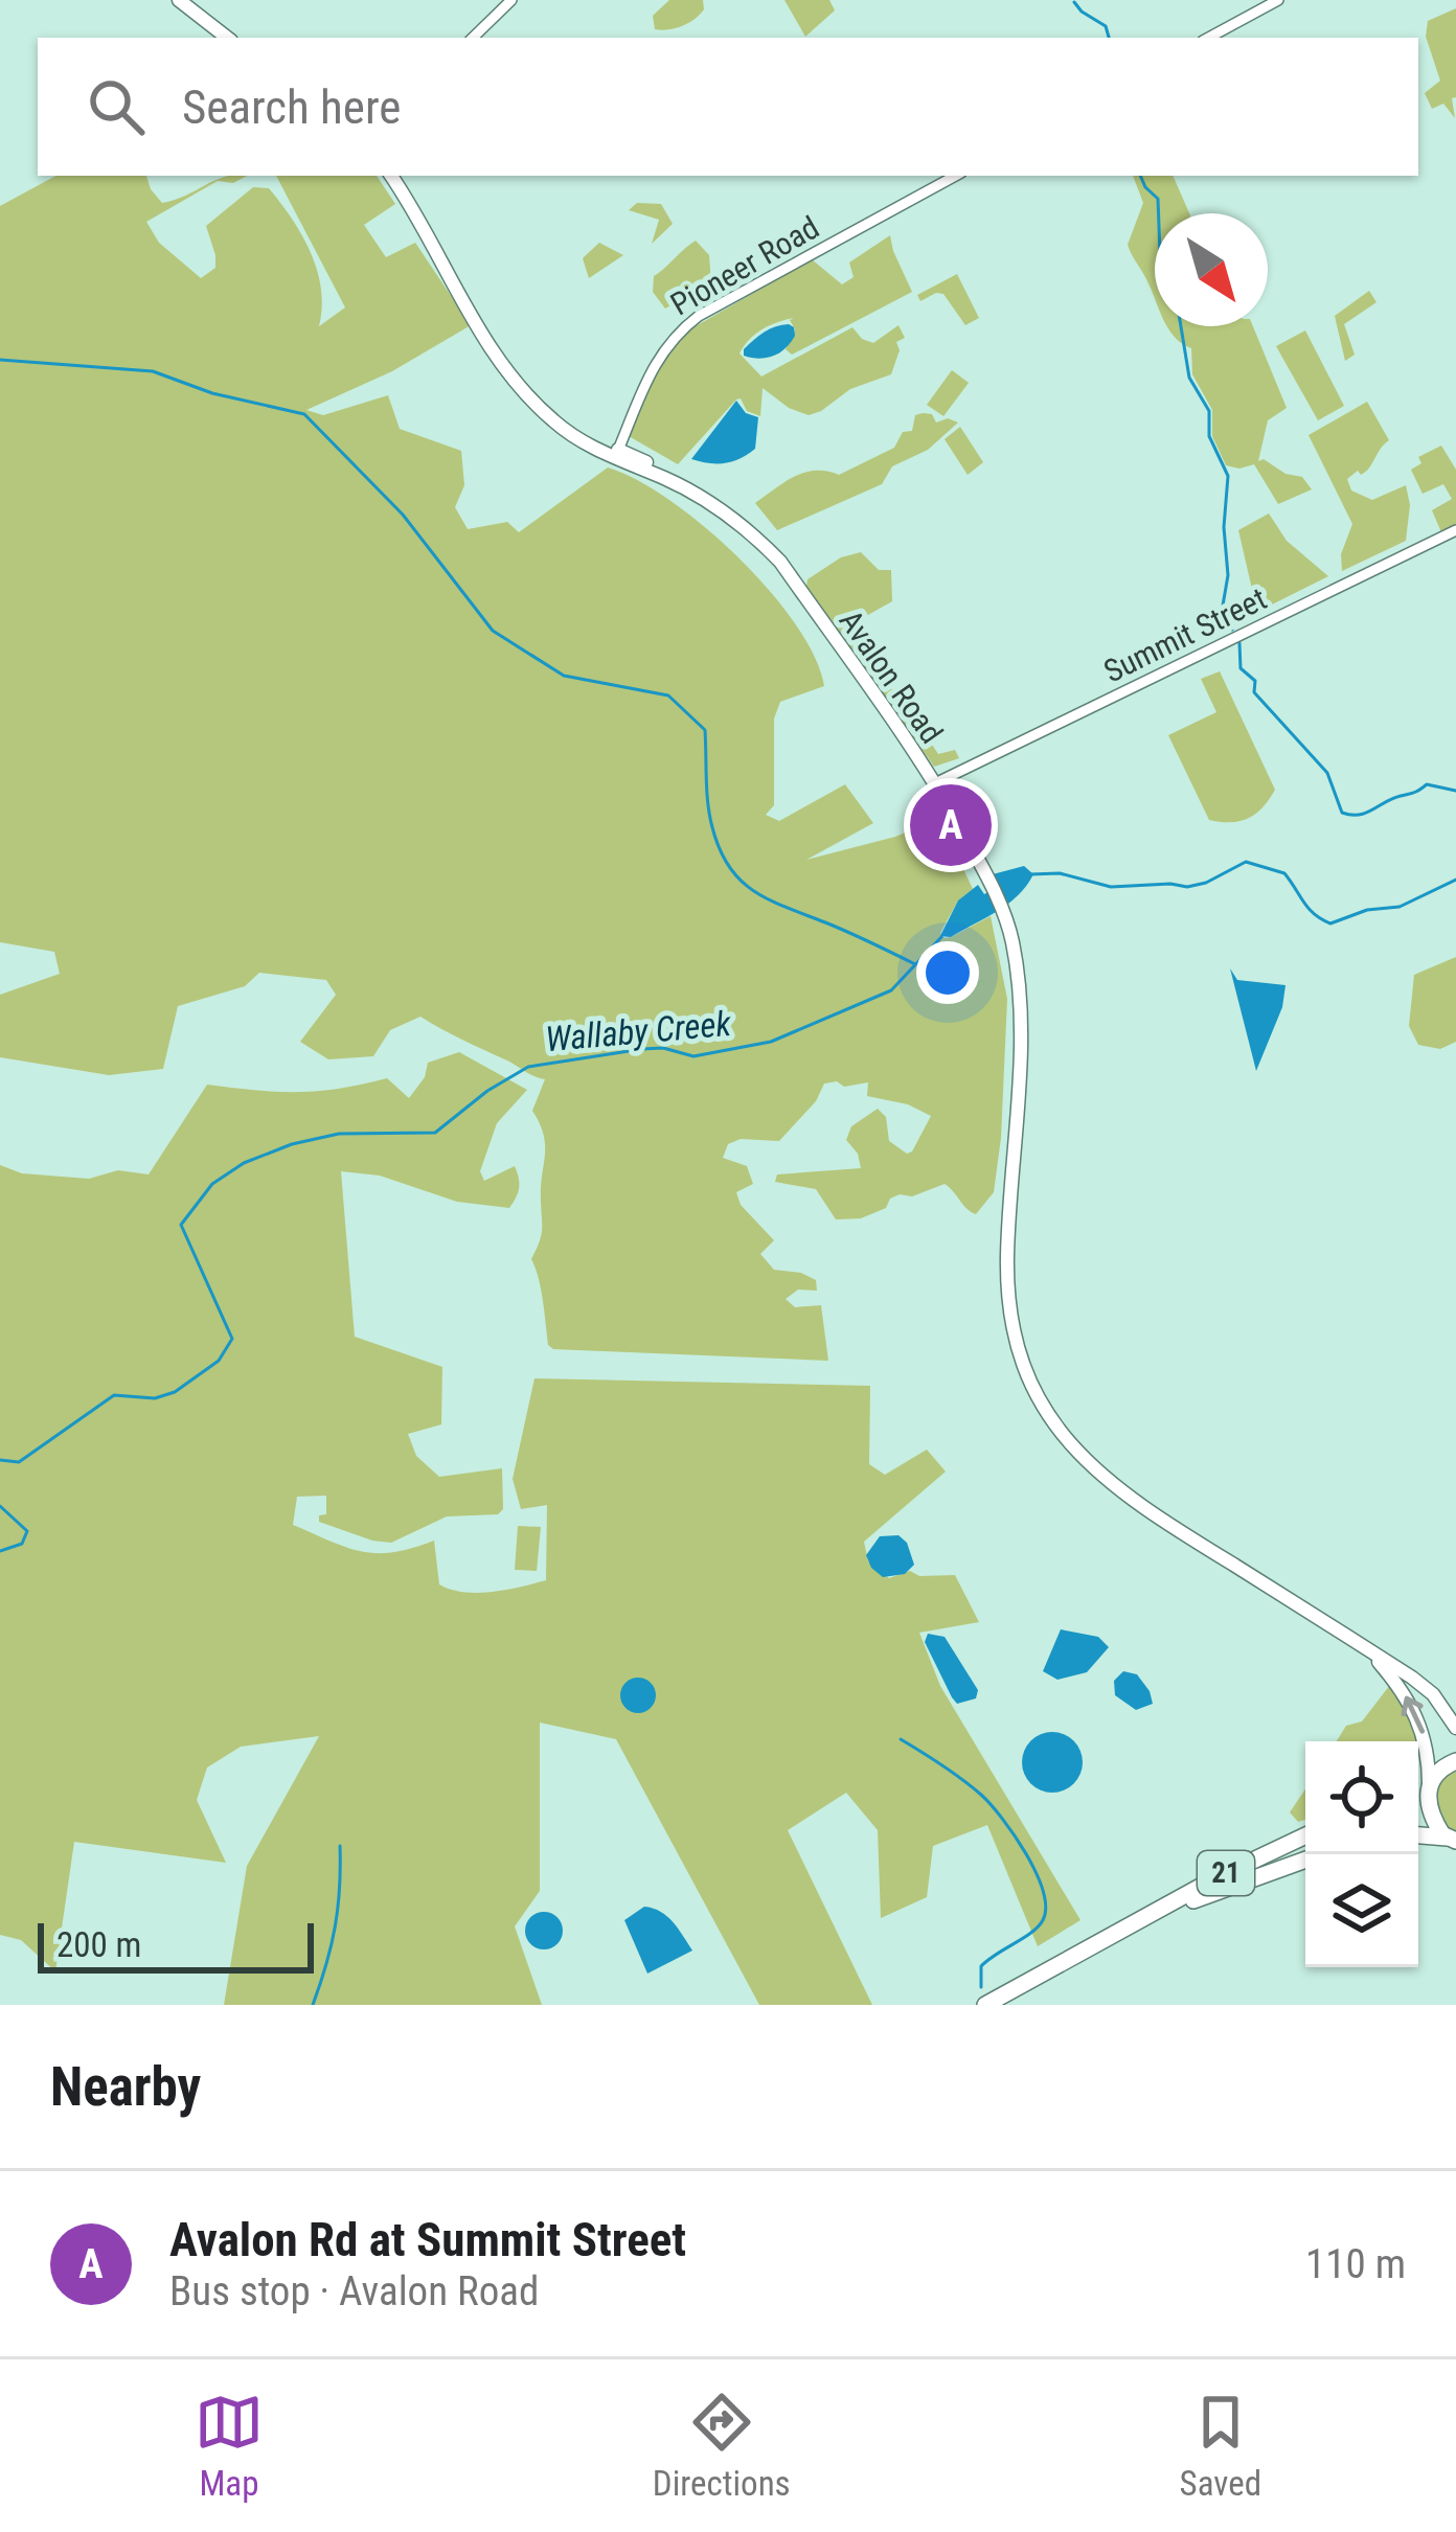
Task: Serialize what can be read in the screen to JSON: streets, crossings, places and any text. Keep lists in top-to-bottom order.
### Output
{
  "streets": {
    "highway": ["21"],
    "street": ["Pioneer Road", "Summit Street", "Avalon Road"]
  },
  "crossings": [
    ["Pioneer Road", "Avalon Road"],
    ["Summit Street", "Avalon Road"]
  ],
  "water": ["Wallaby Creek"],
  "scale_bar": "200 m",
  "north": "bottom right",
  "page": {
    "search": "Search here",
    "pins": "A",
    "scale": "200 m",
    "heading": "Nearby",
    "list": [
      {
        "mark": "A",
        "name": "Avalon Rd at Summit Street",
        "note": "Bus stop · Avalon Road",
        "value": "110 m"
      }
    ],
    "nav": ["Map", "Directions", "Saved"]
  }
}
